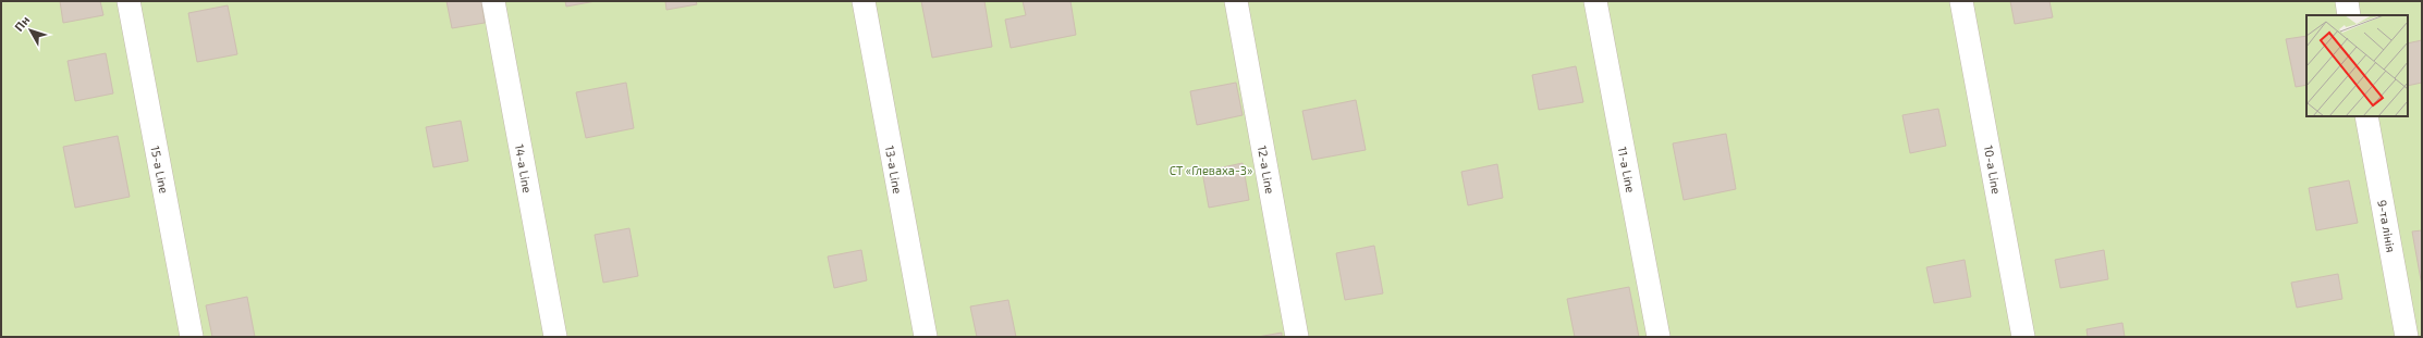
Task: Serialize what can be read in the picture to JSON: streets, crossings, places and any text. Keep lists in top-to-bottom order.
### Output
{
  "streets": {
    "lane": [
      "14-a Line",
      "15-a Line",
      "13-a Line",
      "12-a Line",
      "11-a Line",
      "10-a Line",
      "9-та лінія"
    ]
  },
  "parks": ["СТ «Глеваха-3»"],
  "north": "top left"
}
